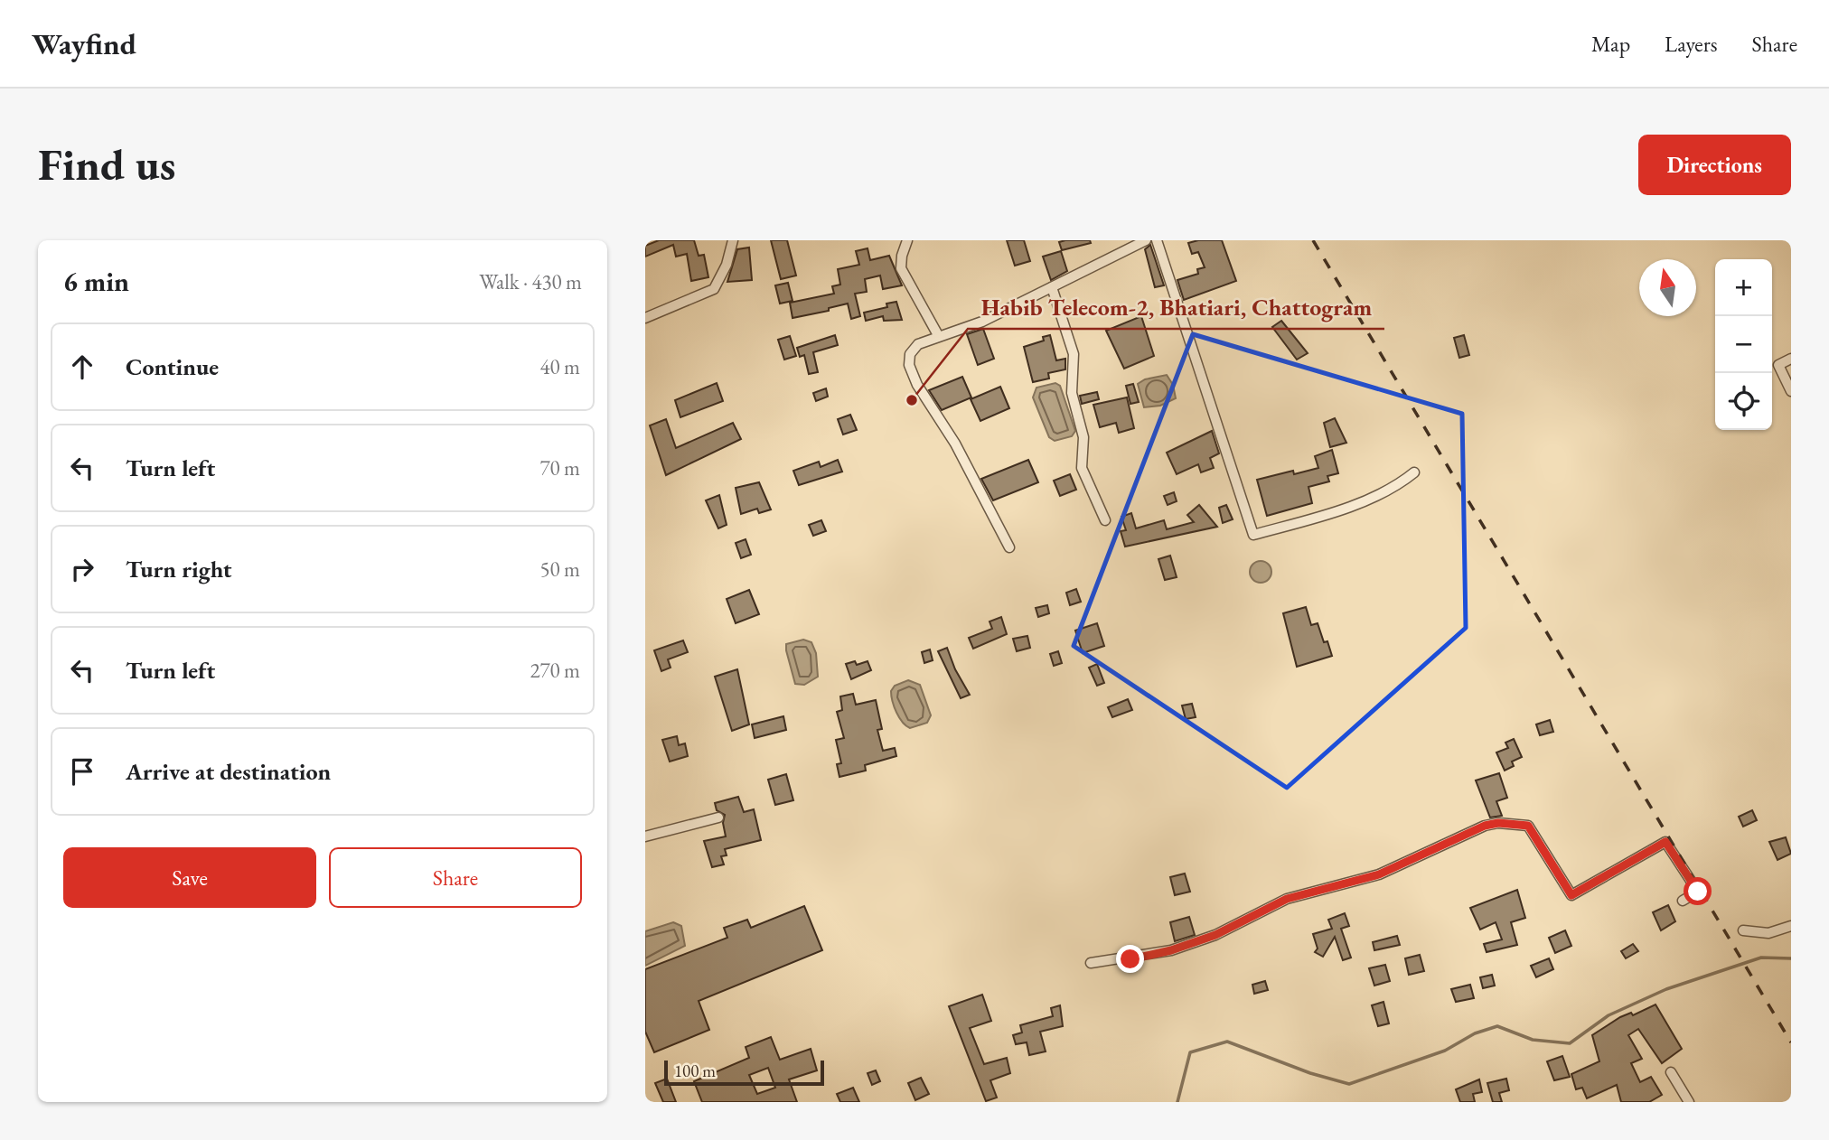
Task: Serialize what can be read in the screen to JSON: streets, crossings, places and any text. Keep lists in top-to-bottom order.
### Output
{
  "places": ["Habib Telecom-2, Bhatiari, Chattogram"],
  "scale_bar": "100 m",
  "north": "top",
  "page": {
    "header": "Wayfind",
    "nav": ["Map", "Layers", "Share"],
    "buttons": [
      "Directions",
      ["Save", "Share"]
    ],
    "title": "Find us",
    "heading": ["6 min", "Walk · 430 m"],
    "map_buttons": ["+", "−"],
    "list": [
      ["Continue", "40 m"],
      ["Turn left", "70 m"],
      ["Turn right", "50 m"],
      ["Turn left", "270 m"],
      "Arrive at destination"
    ],
    "scale": "100 m"
  }
}
